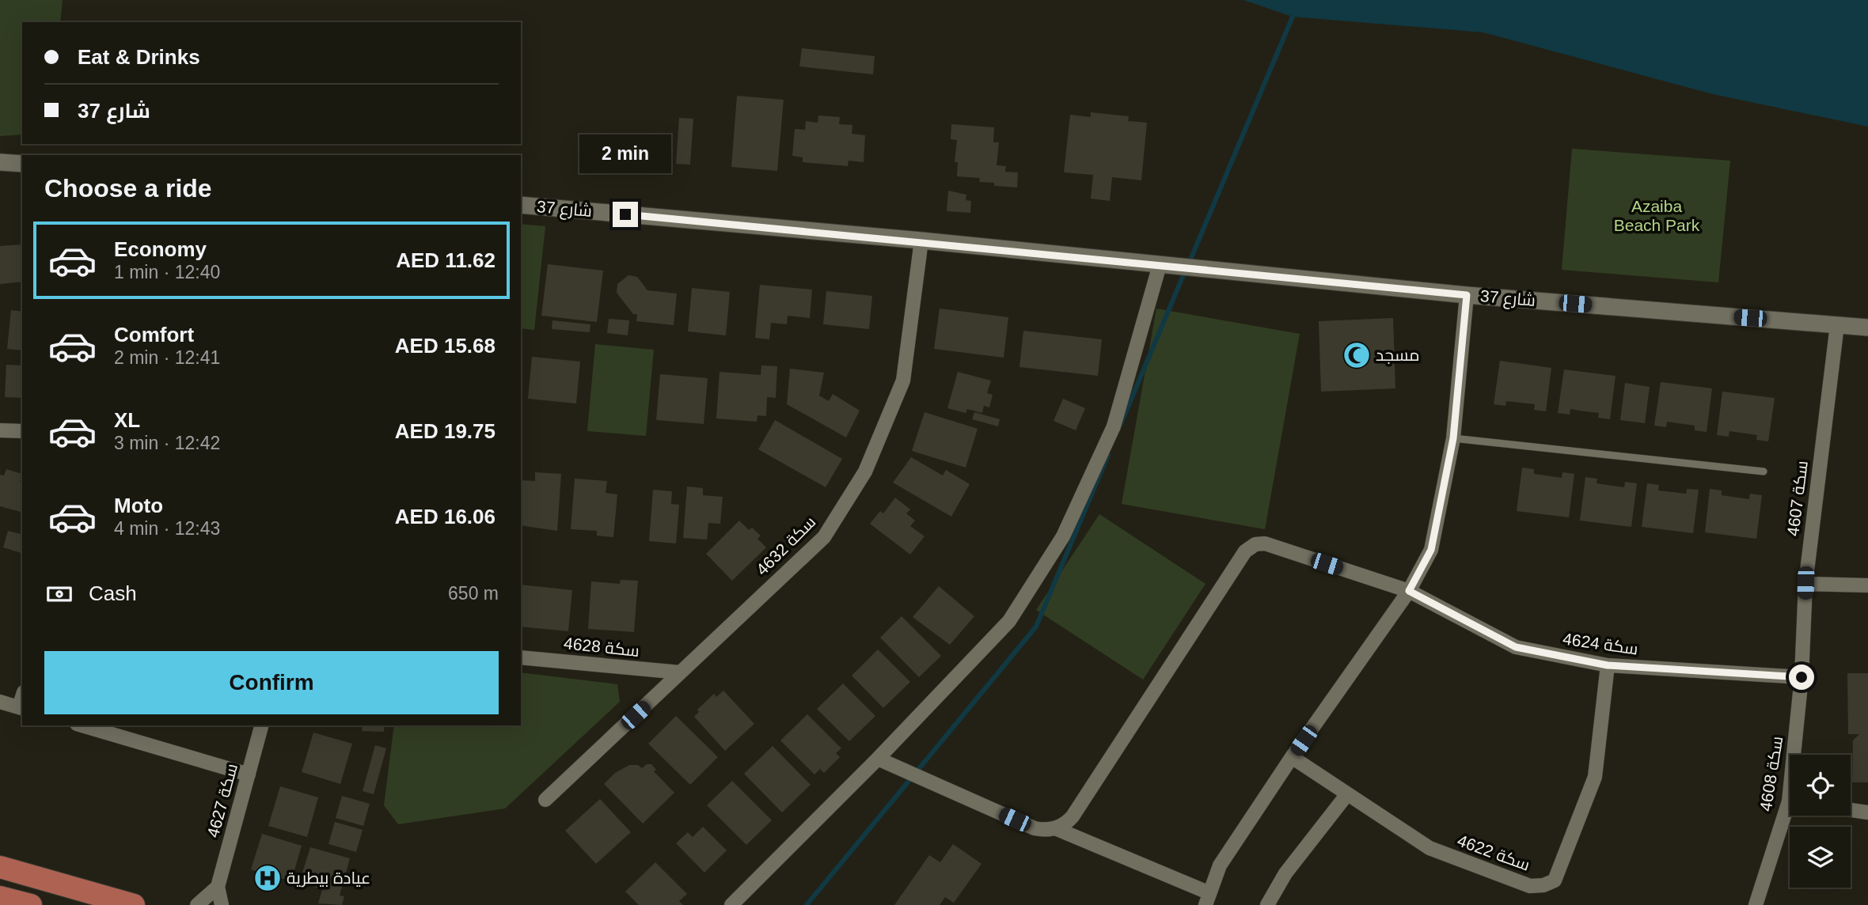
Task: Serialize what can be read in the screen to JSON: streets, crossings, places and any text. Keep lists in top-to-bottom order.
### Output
{
  "streets": {
    "street": [
      "شارع 37",
      "سكة 4607",
      "سكة 4632",
      "سكة 4624",
      "سكة 4628",
      "سكة 4608",
      "سكة 4627",
      "سكة 4622"
    ]
  },
  "crossings": [
    ["شارع 37", "سكة 4607"],
    ["شارع 37", "سكة 4632"],
    ["سكة 4607", "سكة 4624"],
    ["سكة 4607", "سكة 4608"],
    ["سكة 4632", "سكة 4628"],
    ["سكة 4624", "سكة 4608"],
    ["سكة 4624", "سكة 4622"]
  ],
  "parks": ["Azaiba Beach Park"],
  "places": {
    "mosque": ["مسجد"],
    "hospital": ["عيادة بيطرية"]
  },
  "page": {
    "banner": ["Eat & Drinks", "شارع 37"],
    "bubble": "2 min",
    "heading": "Choose a ride",
    "list": [
      {
        "name": "Economy",
        "note": "1 min · 12:40",
        "value": "AED 11.62"
      },
      {
        "name": "Comfort",
        "note": "2 min · 12:41",
        "value": "AED 15.68"
      },
      {
        "name": "XL",
        "note": "3 min · 12:42",
        "value": "AED 19.75"
      },
      {
        "name": "Moto",
        "note": "4 min · 12:43",
        "value": "AED 16.06"
      }
    ],
    "pay": ["Cash", "650 m"],
    "buttons": "Confirm"
  }
}
